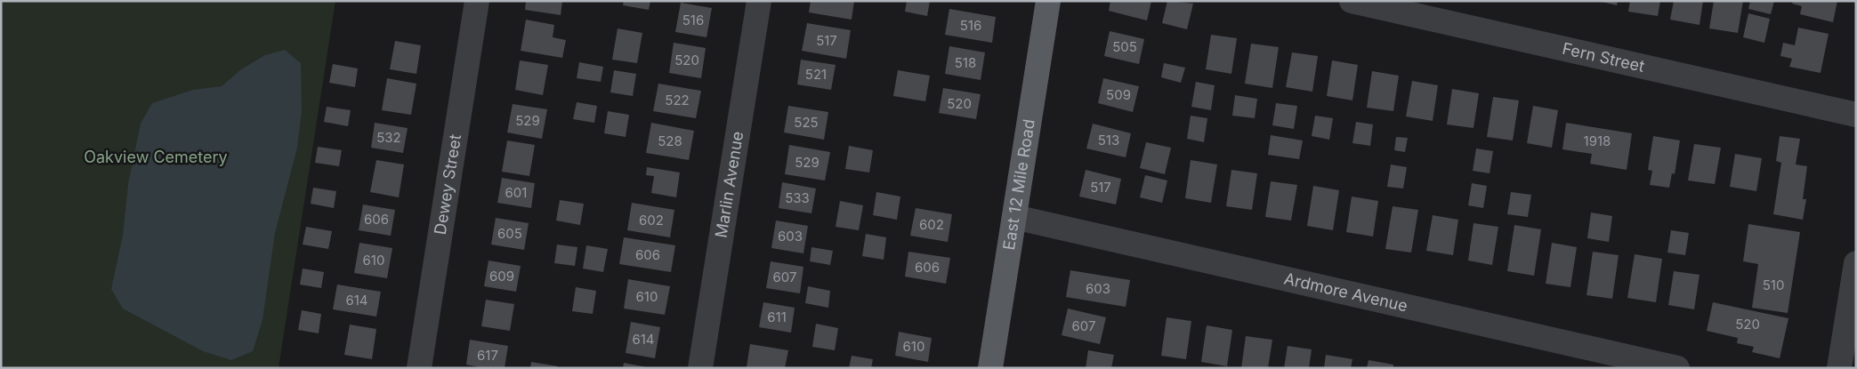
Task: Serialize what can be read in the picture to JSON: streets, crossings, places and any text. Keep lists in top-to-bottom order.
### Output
{
  "streets": {
    "main road": ["East 12 Mile Road"],
    "street": [
      "Fern Street",
      "Dewey Street",
      "Marlin Avenue",
      "Ardmore Avenue"
    ]
  },
  "crossings": [
    ["East 12 Mile Road", "Ardmore Avenue"]
  ],
  "parks": ["Oakview Cemetery"],
  "house_numbers": [
    "516",
    "516",
    "517",
    "505",
    "520",
    "518",
    "521",
    "509",
    "522",
    "520",
    "529",
    "525",
    "532",
    "513",
    "528",
    "1918",
    "529",
    "517",
    "601",
    "533",
    "606",
    "602",
    "602",
    "605",
    "603",
    "606",
    "610",
    "606",
    "609",
    "607",
    "510",
    "603",
    "610",
    "614",
    "611",
    "520",
    "607",
    "614",
    "610",
    "617"
  ]
}
